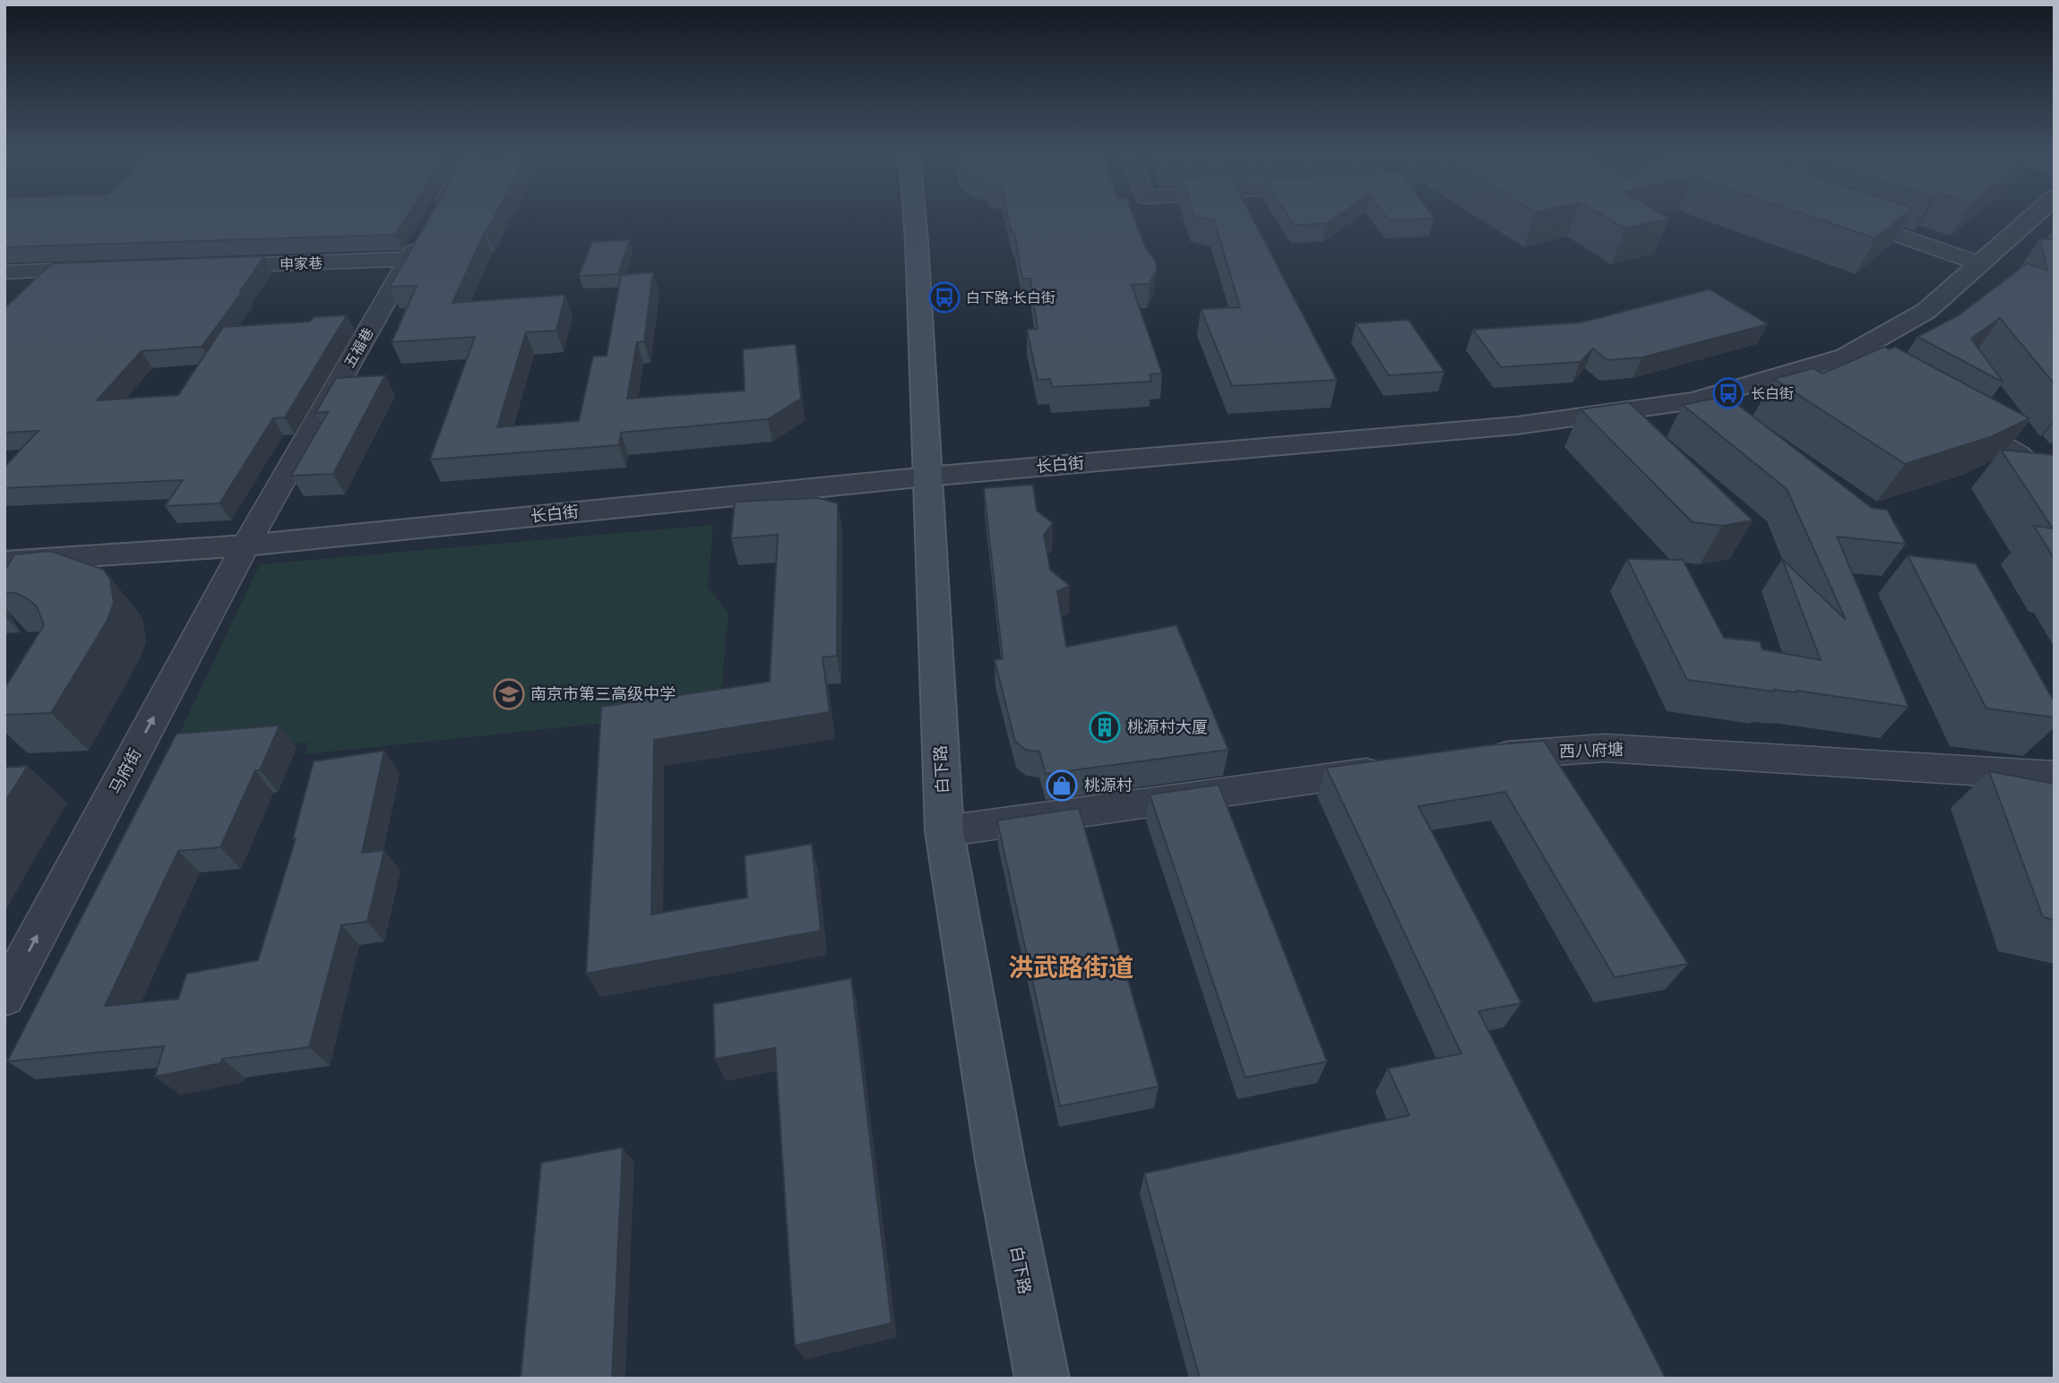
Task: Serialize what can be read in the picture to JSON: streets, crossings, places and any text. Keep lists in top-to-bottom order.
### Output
{
  "streets": {
    "main road": ["白下路"],
    "street": [
      "申家巷",
      "五福巷",
      "长白街",
      "西八府塘",
      "马府街"
    ]
  },
  "crossings": [
    ["申家巷", "五福巷"],
    ["五福巷", "长白街"],
    ["五福巷", "马府街"],
    ["长白街", "白下路"],
    ["长白街", "马府街"]
  ],
  "one_way": ["马府街"],
  "districts": ["洪武路街道"],
  "places": {
    "bus stop": ["白下路·长白街", "长白街"],
    "school or university": ["南京市第三高级中学"],
    "building": ["桃源村大厦"],
    "shop": ["桃源村"]
  }
}
